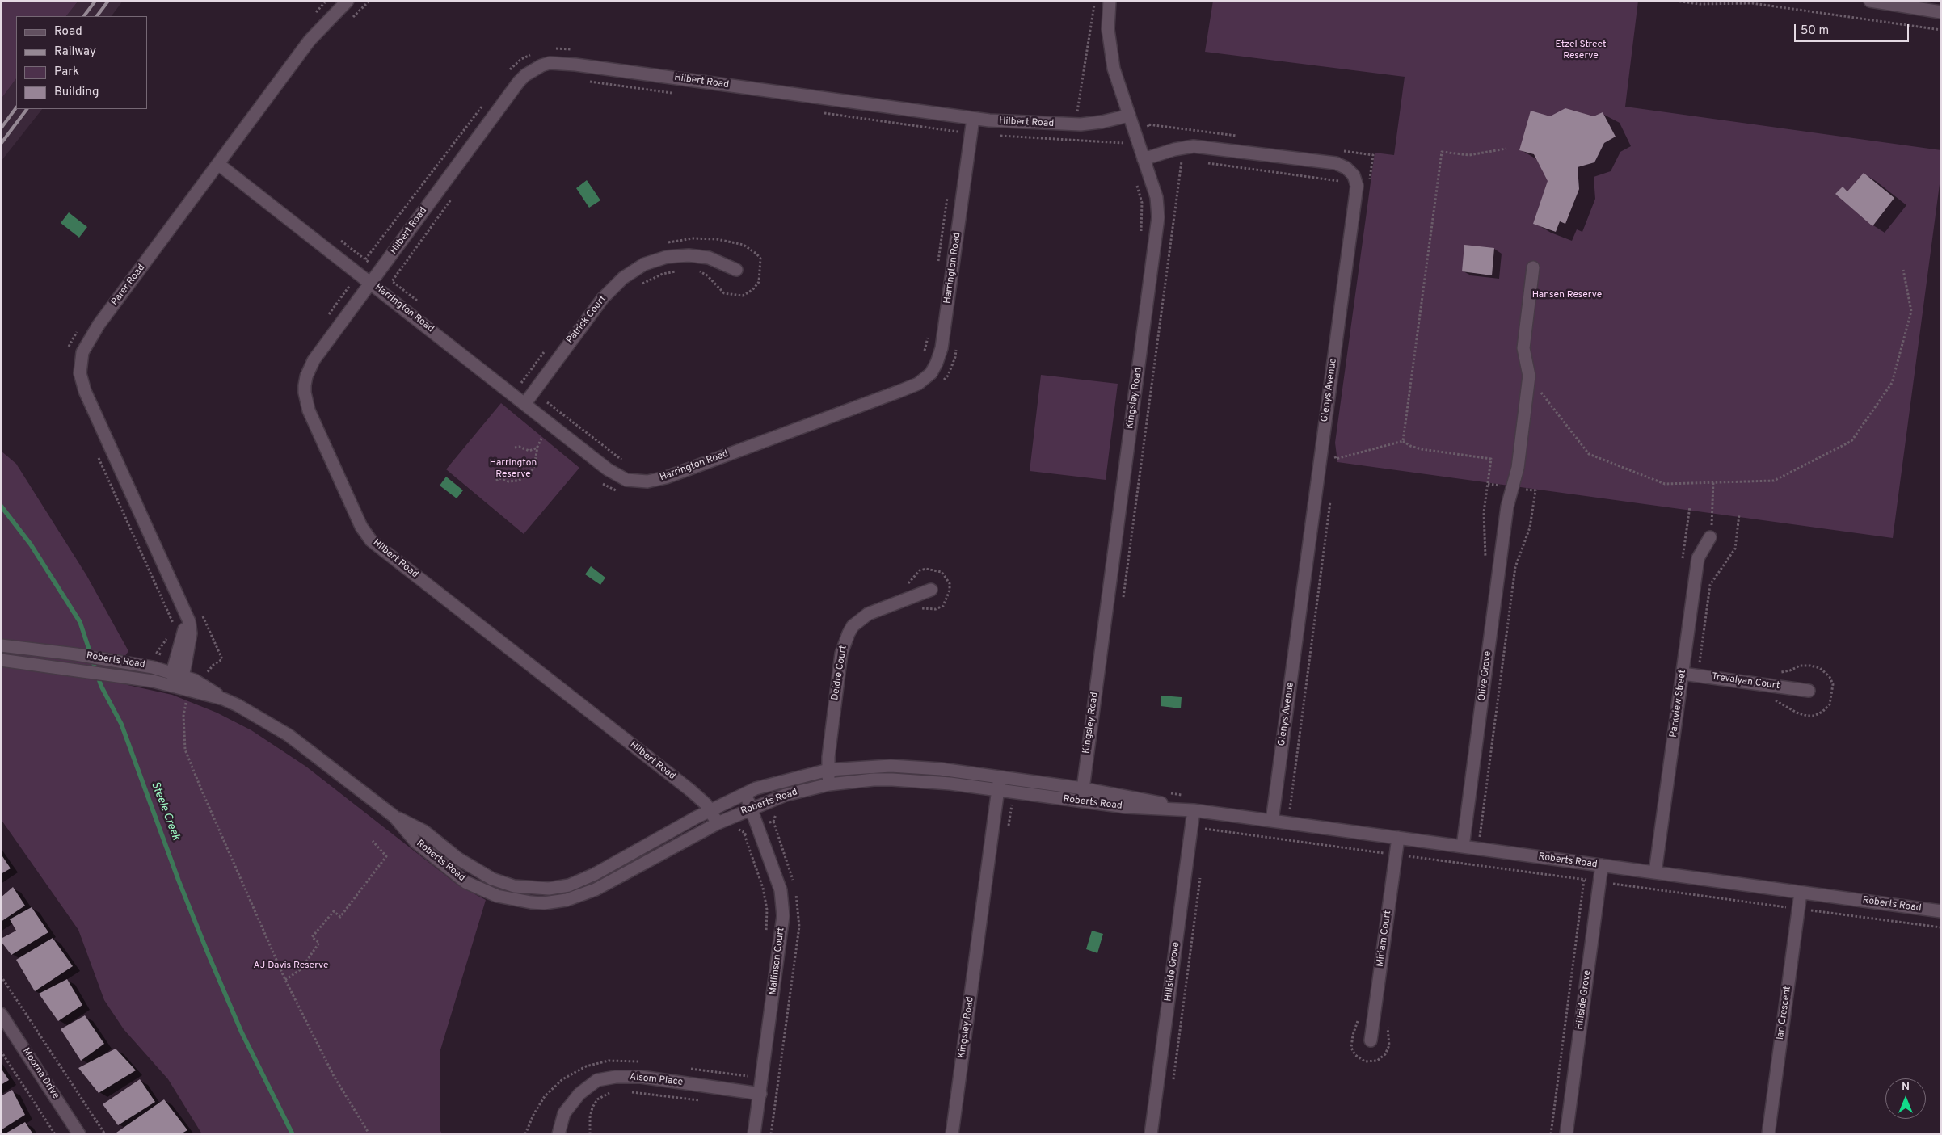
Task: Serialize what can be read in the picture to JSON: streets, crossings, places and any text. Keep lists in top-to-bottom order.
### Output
{
  "streets": {
    "street": [
      "Hilbert Road",
      "Harrington Road",
      "Parer Road",
      "Patrick Court",
      "Glenys Avenue",
      "Kingsley Road",
      "Roberts Road",
      "Deidre Court",
      "Olive Grove",
      "Trevalyan Court",
      "Parkview Street",
      "Miriam Court",
      "Mallinson Court",
      "Hillside Grove",
      "Ian Crescent",
      "Moorna Drive",
      "Alsom Place"
    ]
  },
  "crossings": [
    ["Hilbert Road", "Harrington Road"],
    ["Hilbert Road", "Kingsley Road"],
    ["Hilbert Road", "Roberts Road"],
    ["Harrington Road", "Parer Road"],
    ["Harrington Road", "Patrick Court"],
    ["Parer Road", "Roberts Road"],
    ["Glenys Avenue", "Kingsley Road"],
    ["Glenys Avenue", "Roberts Road"],
    ["Kingsley Road", "Roberts Road"],
    ["Roberts Road", "Deidre Court"],
    ["Roberts Road", "Olive Grove"],
    ["Roberts Road", "Parkview Street"],
    ["Roberts Road", "Miriam Court"],
    ["Roberts Road", "Mallinson Court"],
    ["Roberts Road", "Hillside Grove"],
    ["Roberts Road", "Ian Crescent"],
    ["Trevalyan Court", "Parkview Street"],
    ["Mallinson Court", "Alsom Place"]
  ],
  "water": ["Steele Creek"],
  "parks": [
    "Etzel Street Reserve",
    "Hansen Reserve",
    "Harrington Reserve",
    "AJ Davis Reserve"
  ],
  "legend": [
    "Road",
    "Railway",
    "Park",
    "Building"
  ],
  "scale_bar": "50 m",
  "north": "top"
}
